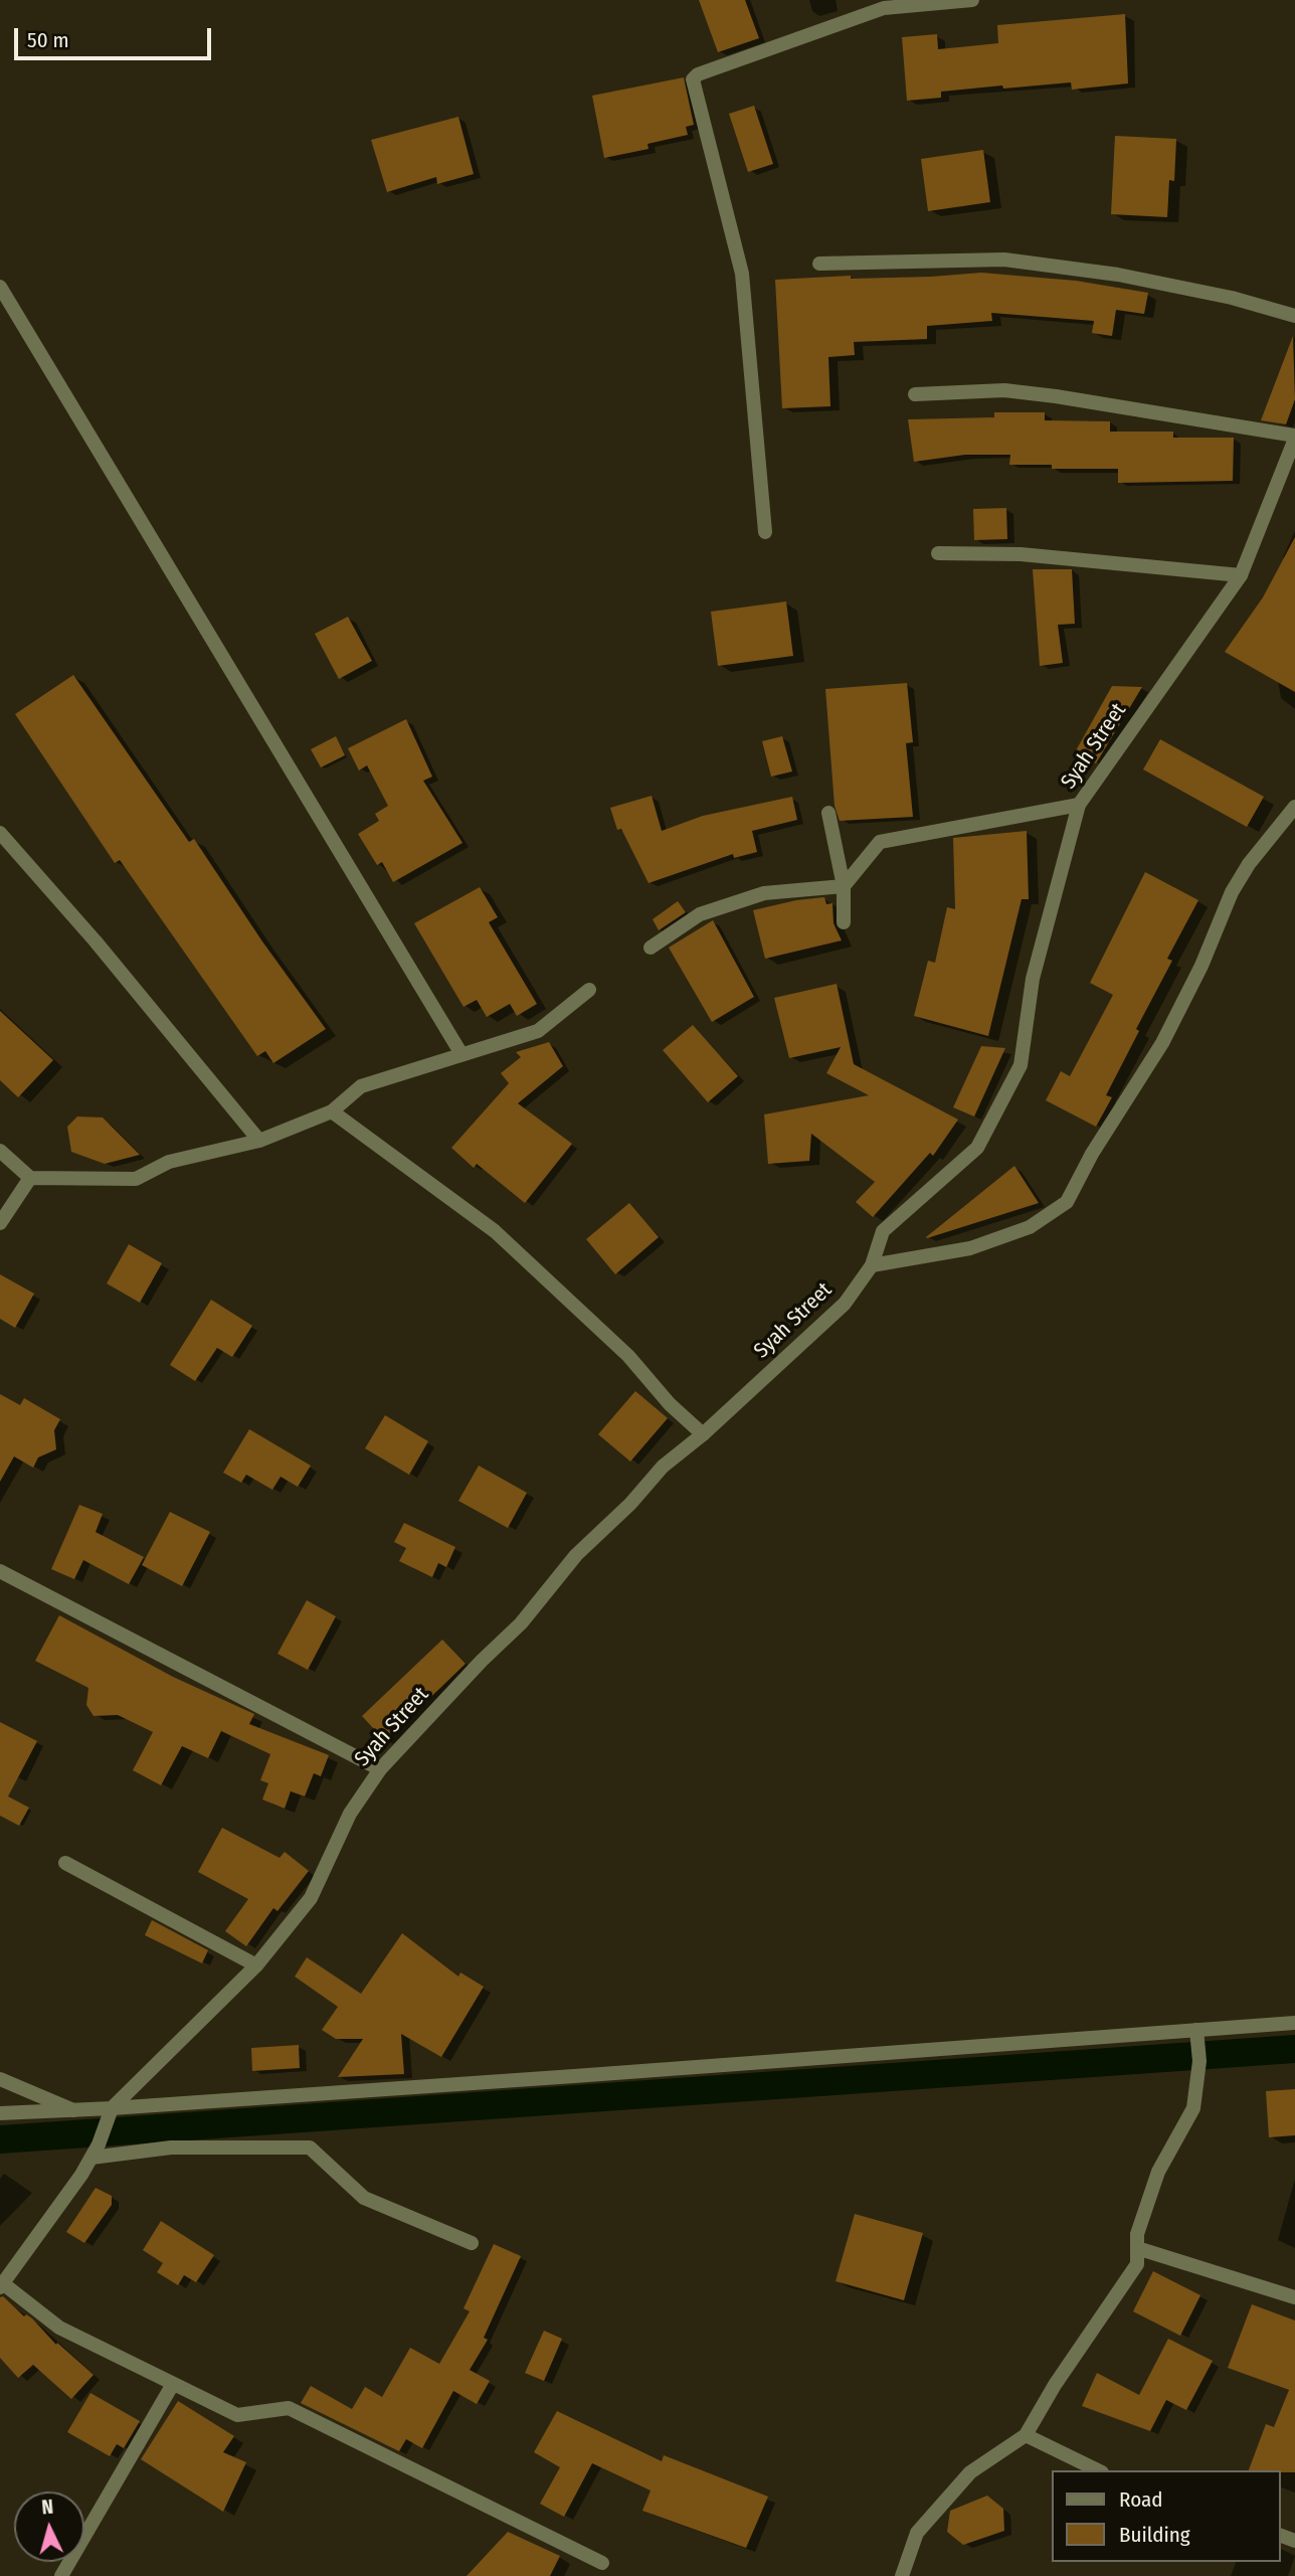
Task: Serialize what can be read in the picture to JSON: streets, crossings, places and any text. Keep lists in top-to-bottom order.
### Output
{
  "streets": {
    "street": ["Syah Street"]
  },
  "legend": ["Road", "Building"],
  "scale_bar": "50 m",
  "north": "top"
}
